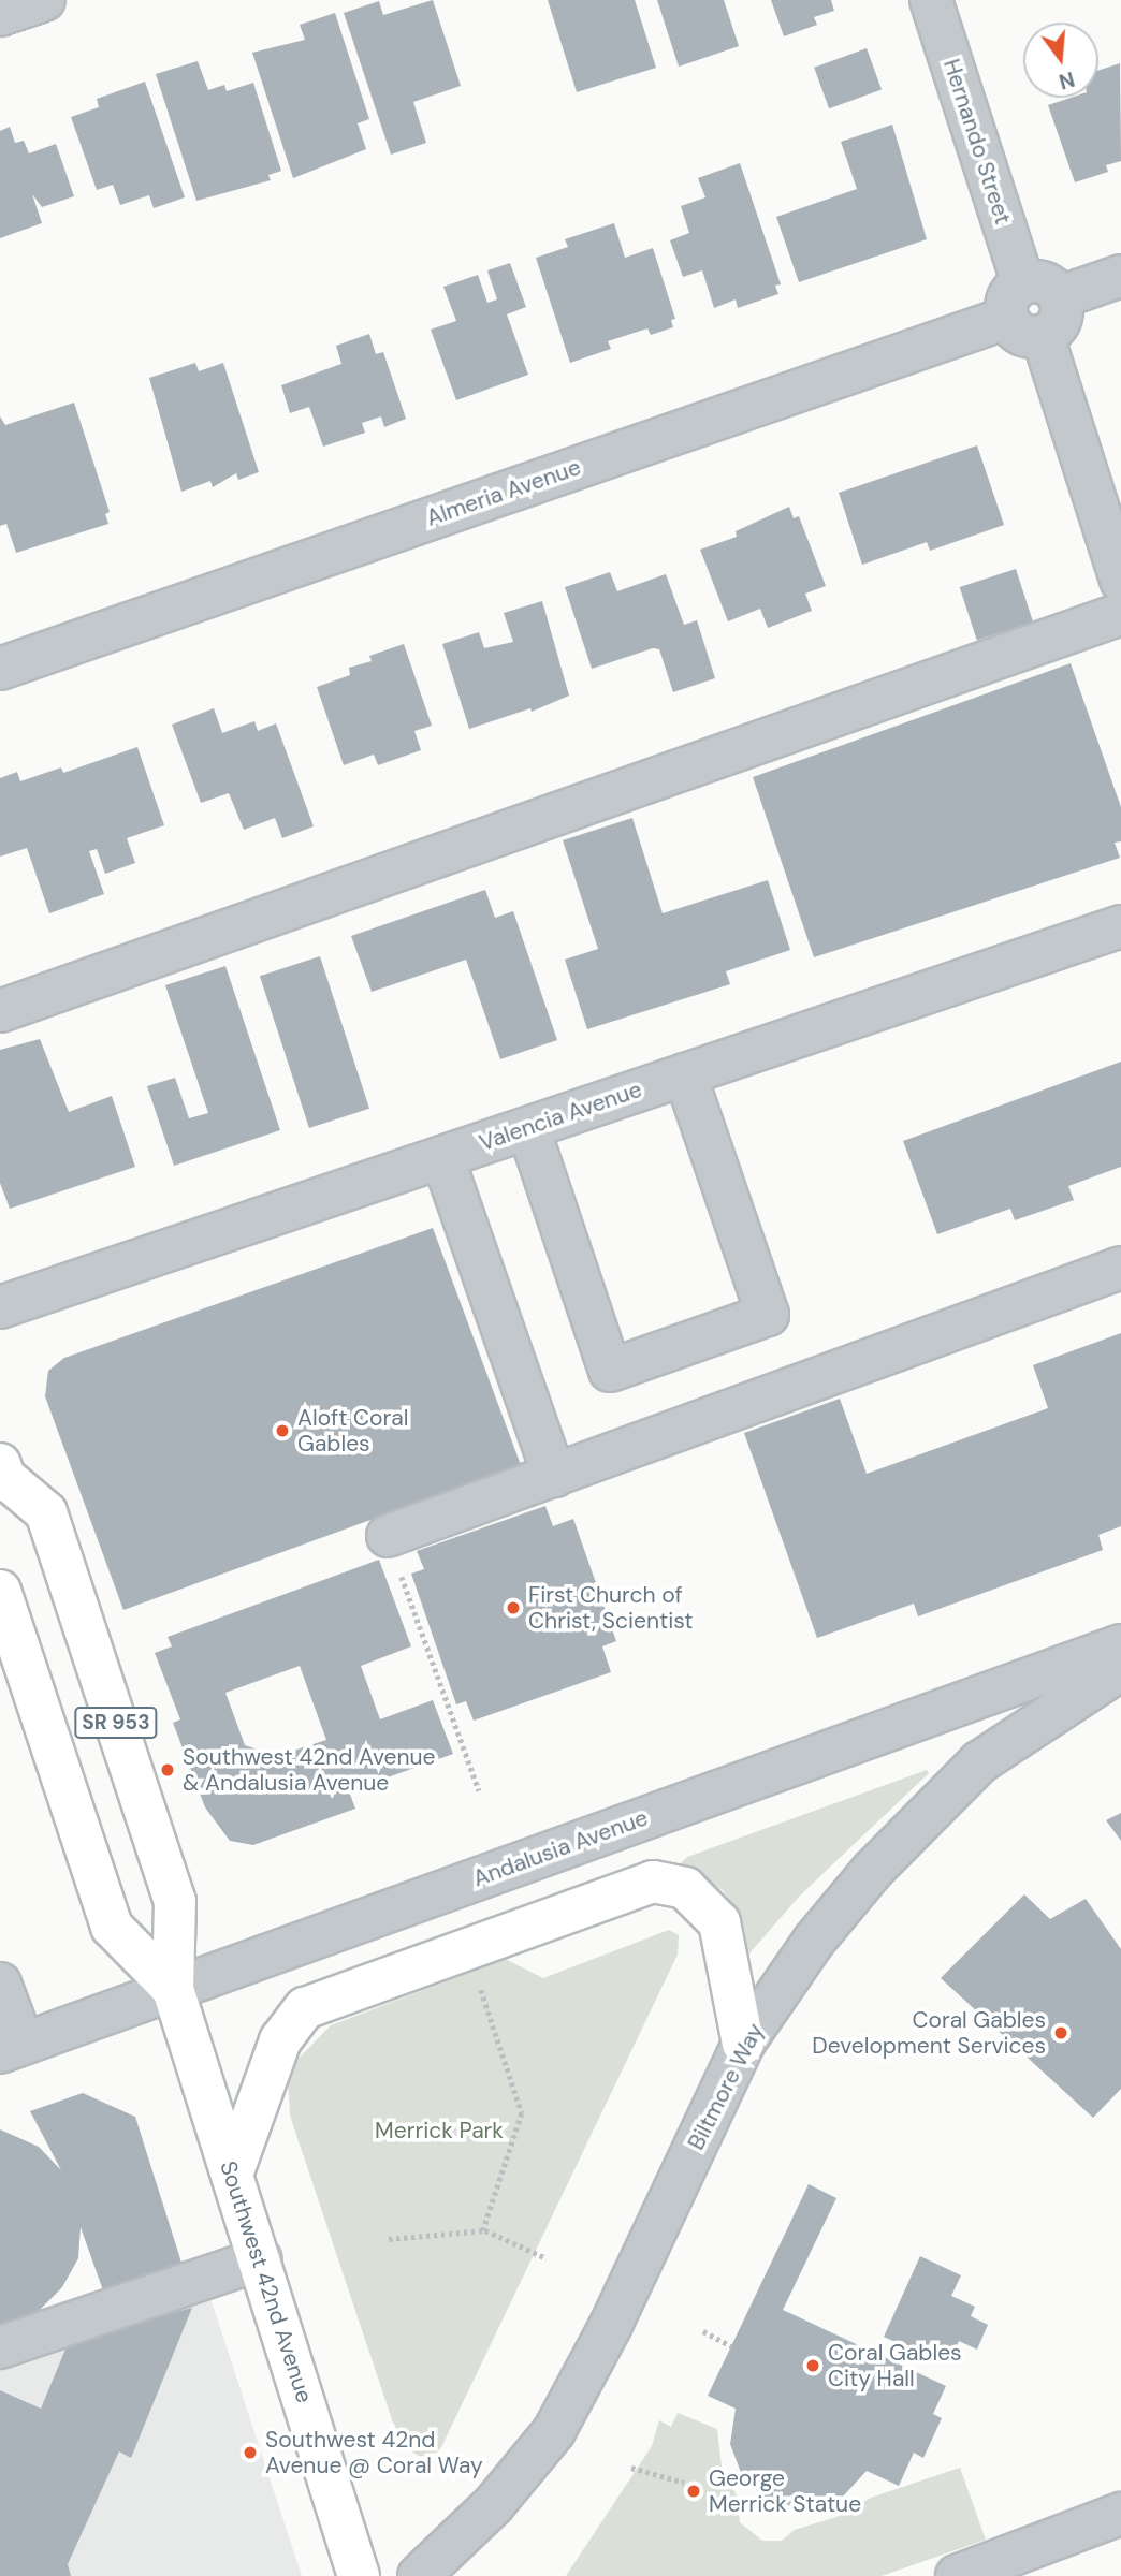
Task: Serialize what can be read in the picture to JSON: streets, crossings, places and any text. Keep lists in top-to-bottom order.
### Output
{
  "streets": {
    "main road": ["SR 953", "Southwest 42nd Avenue"],
    "street": [
      "Hernando Street",
      "Almeria Avenue",
      "Valencia Avenue",
      "Andalusia Avenue",
      "Biltmore Way"
    ]
  },
  "crossings": [
    ["Hernando Street", "Almeria Avenue"],
    ["Andalusia Avenue", "Southwest 42nd Avenue"]
  ],
  "parks": ["Merrick Park"],
  "places": [
    "Aloft Coral Gables",
    "First Church of Christ, Scientist",
    "Southwest 42nd Avenue & Andalusia Avenue",
    "Coral Gables Development Services",
    "Coral Gables City Hall",
    "Southwest 42nd Avenue @ Coral Way",
    "George Merrick Statue"
  ],
  "north": "bottom"
}
